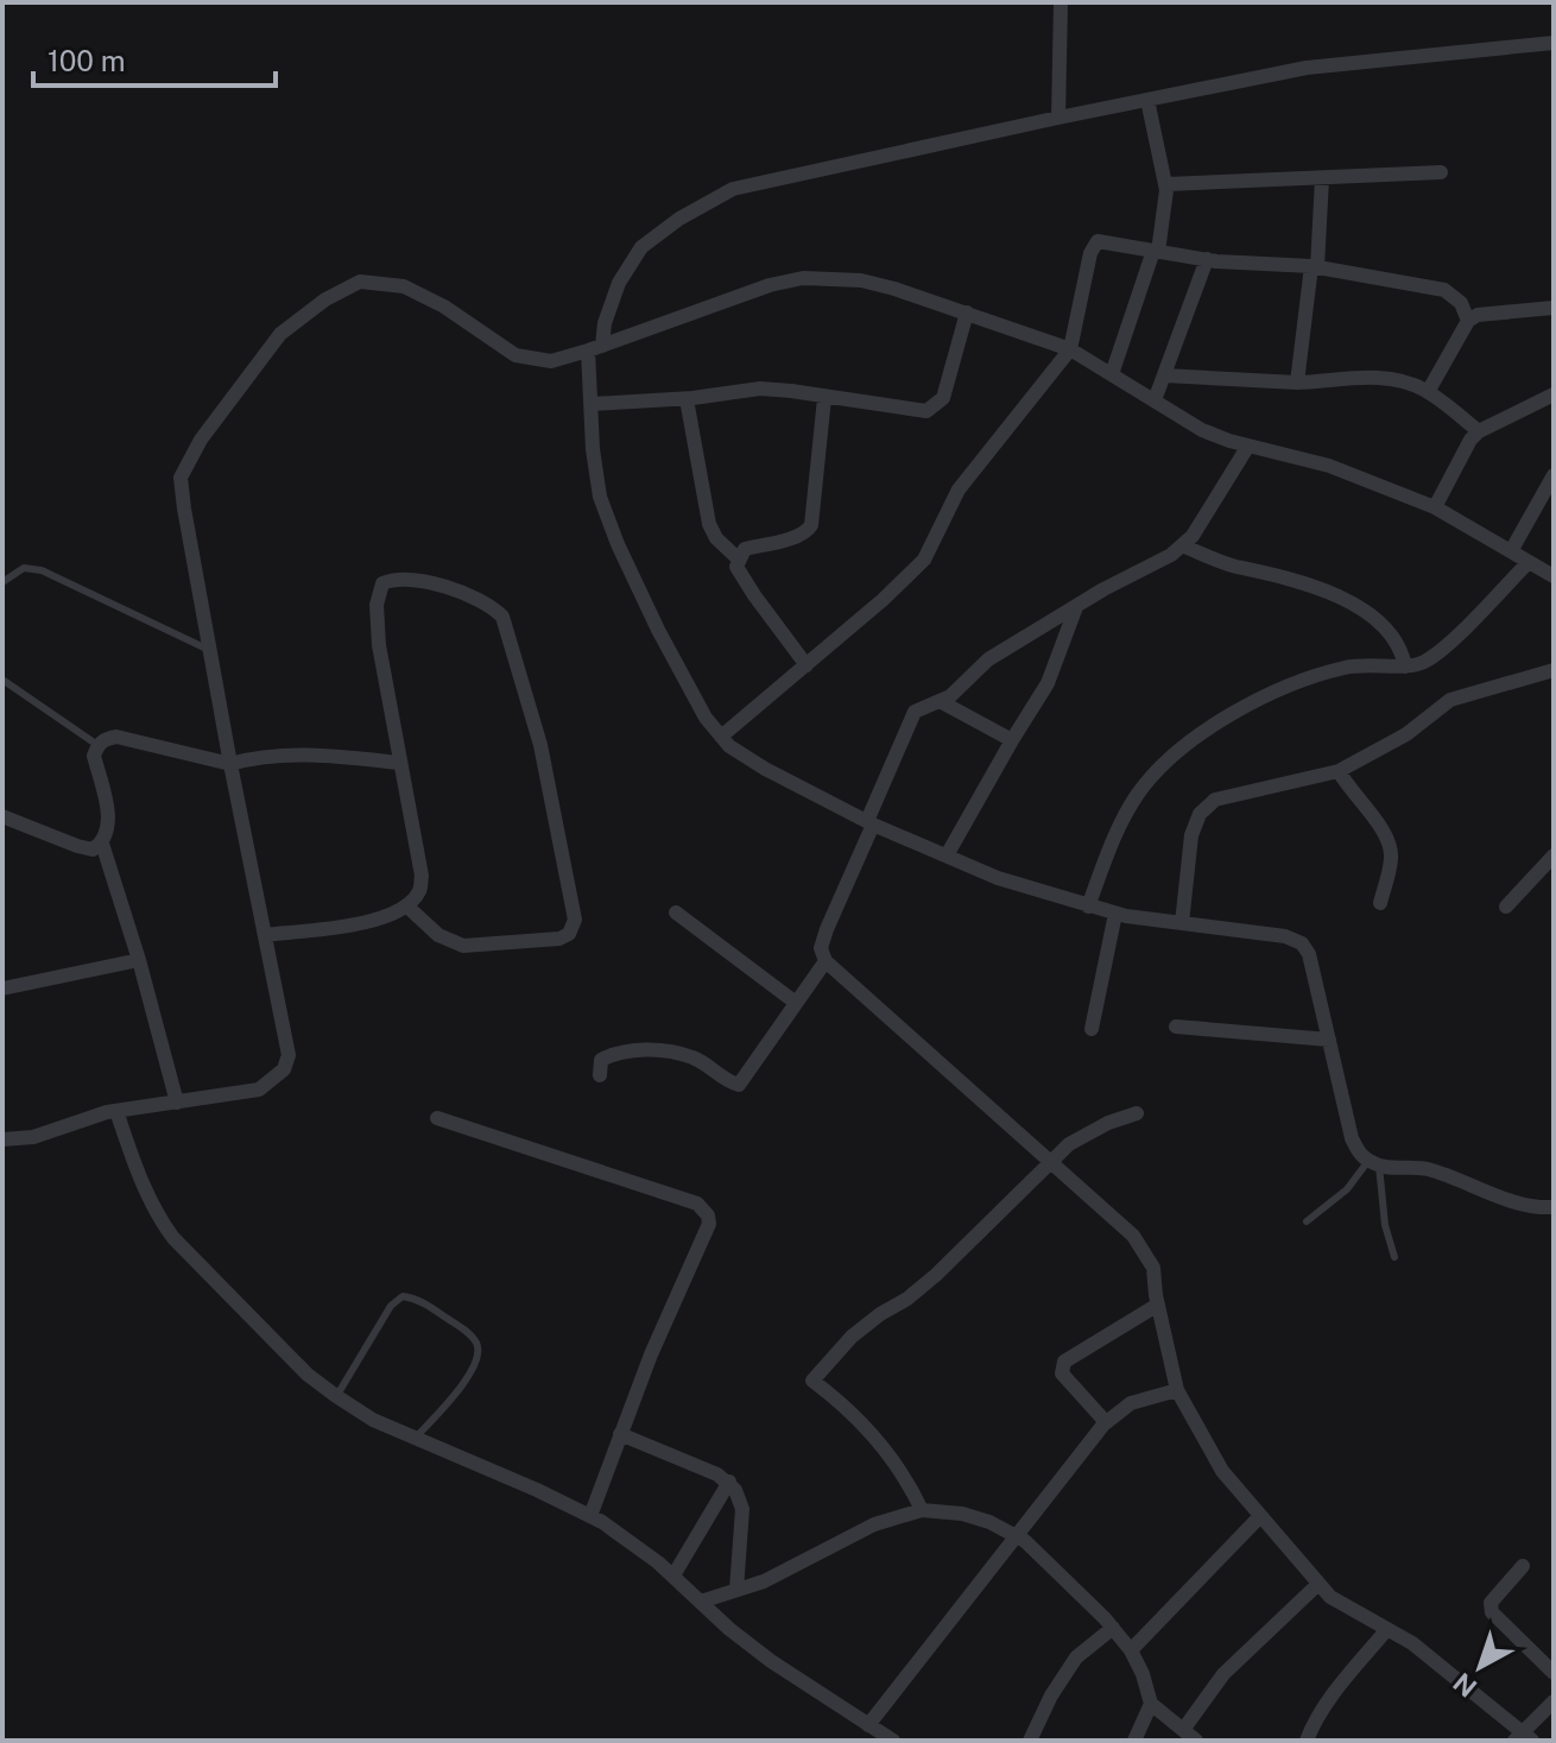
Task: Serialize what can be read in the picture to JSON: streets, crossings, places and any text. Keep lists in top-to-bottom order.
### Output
{
  "scale_bar": "100 m",
  "north": "bottom left"
}
